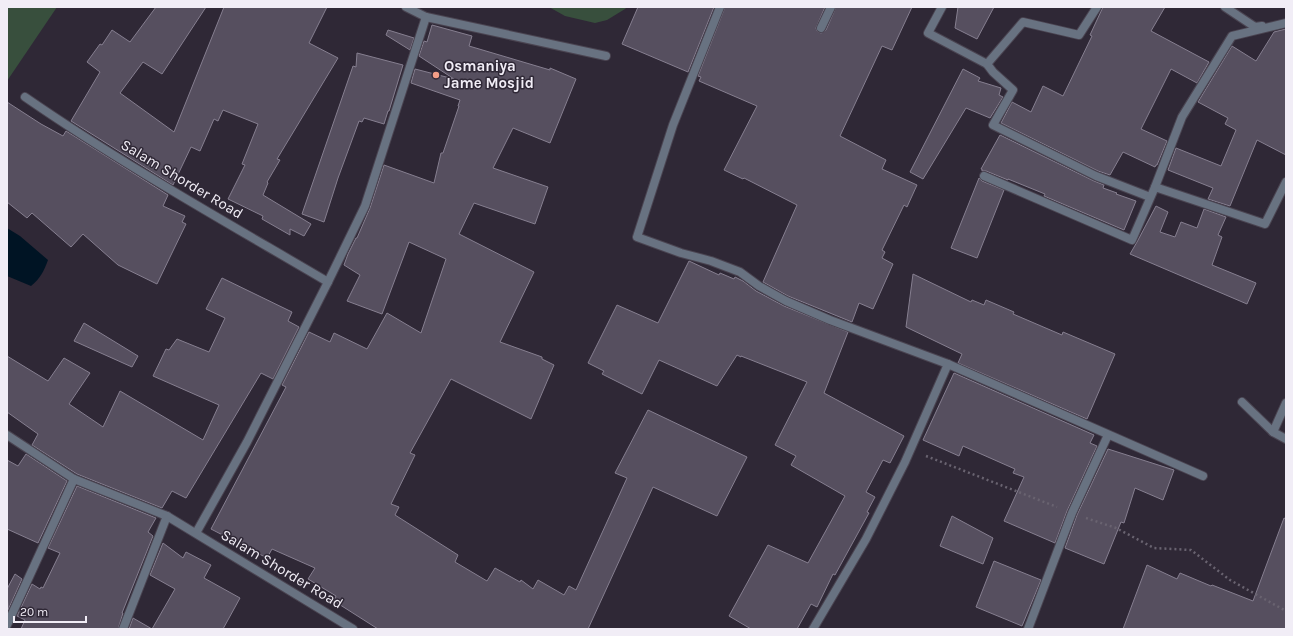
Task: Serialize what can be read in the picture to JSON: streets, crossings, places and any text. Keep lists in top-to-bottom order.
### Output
{
  "streets": {
    "street": ["Salam Shorder Road"]
  },
  "places": ["Osmaniya Jame Mosjid"],
  "scale_bar": "20 m"
}
